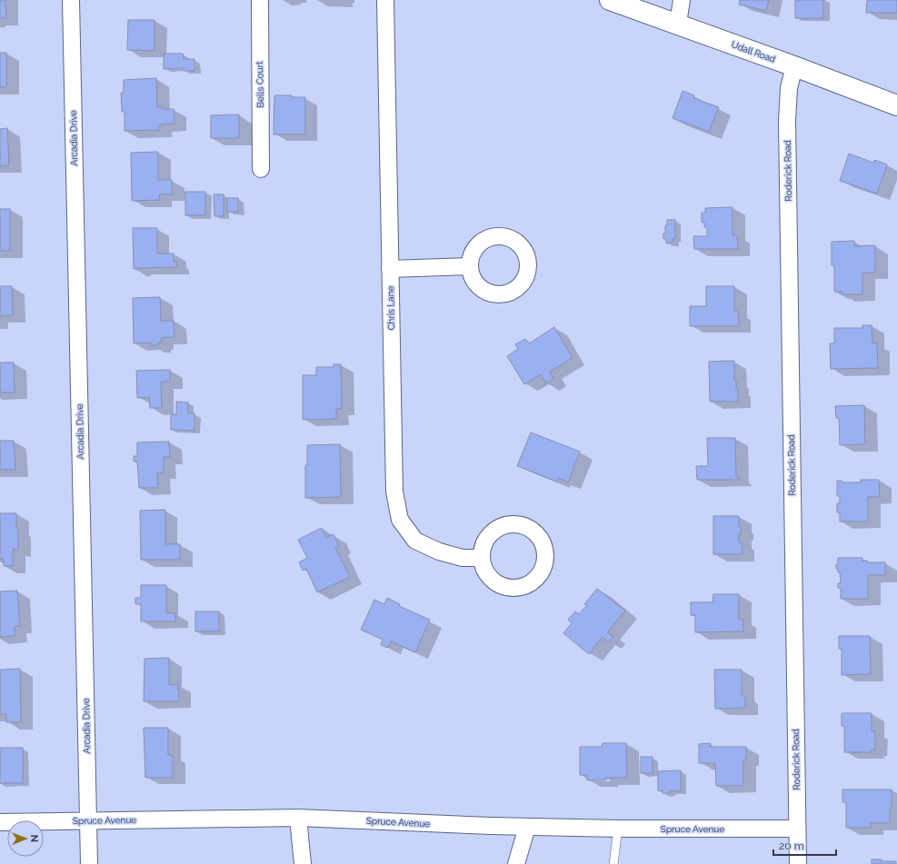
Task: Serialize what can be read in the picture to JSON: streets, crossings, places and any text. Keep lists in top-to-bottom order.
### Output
{
  "streets": {
    "main road": ["Udall Road"],
    "street": [
      "Bells Court",
      "Arcadia Drive",
      "Roderick Road",
      "Chris Lane",
      "Spruce Avenue"
    ]
  },
  "crossings": [
    ["Udall Road", "Roderick Road"],
    ["Arcadia Drive", "Spruce Avenue"],
    ["Roderick Road", "Spruce Avenue"]
  ],
  "scale_bar": "20 m",
  "north": "right"
}
